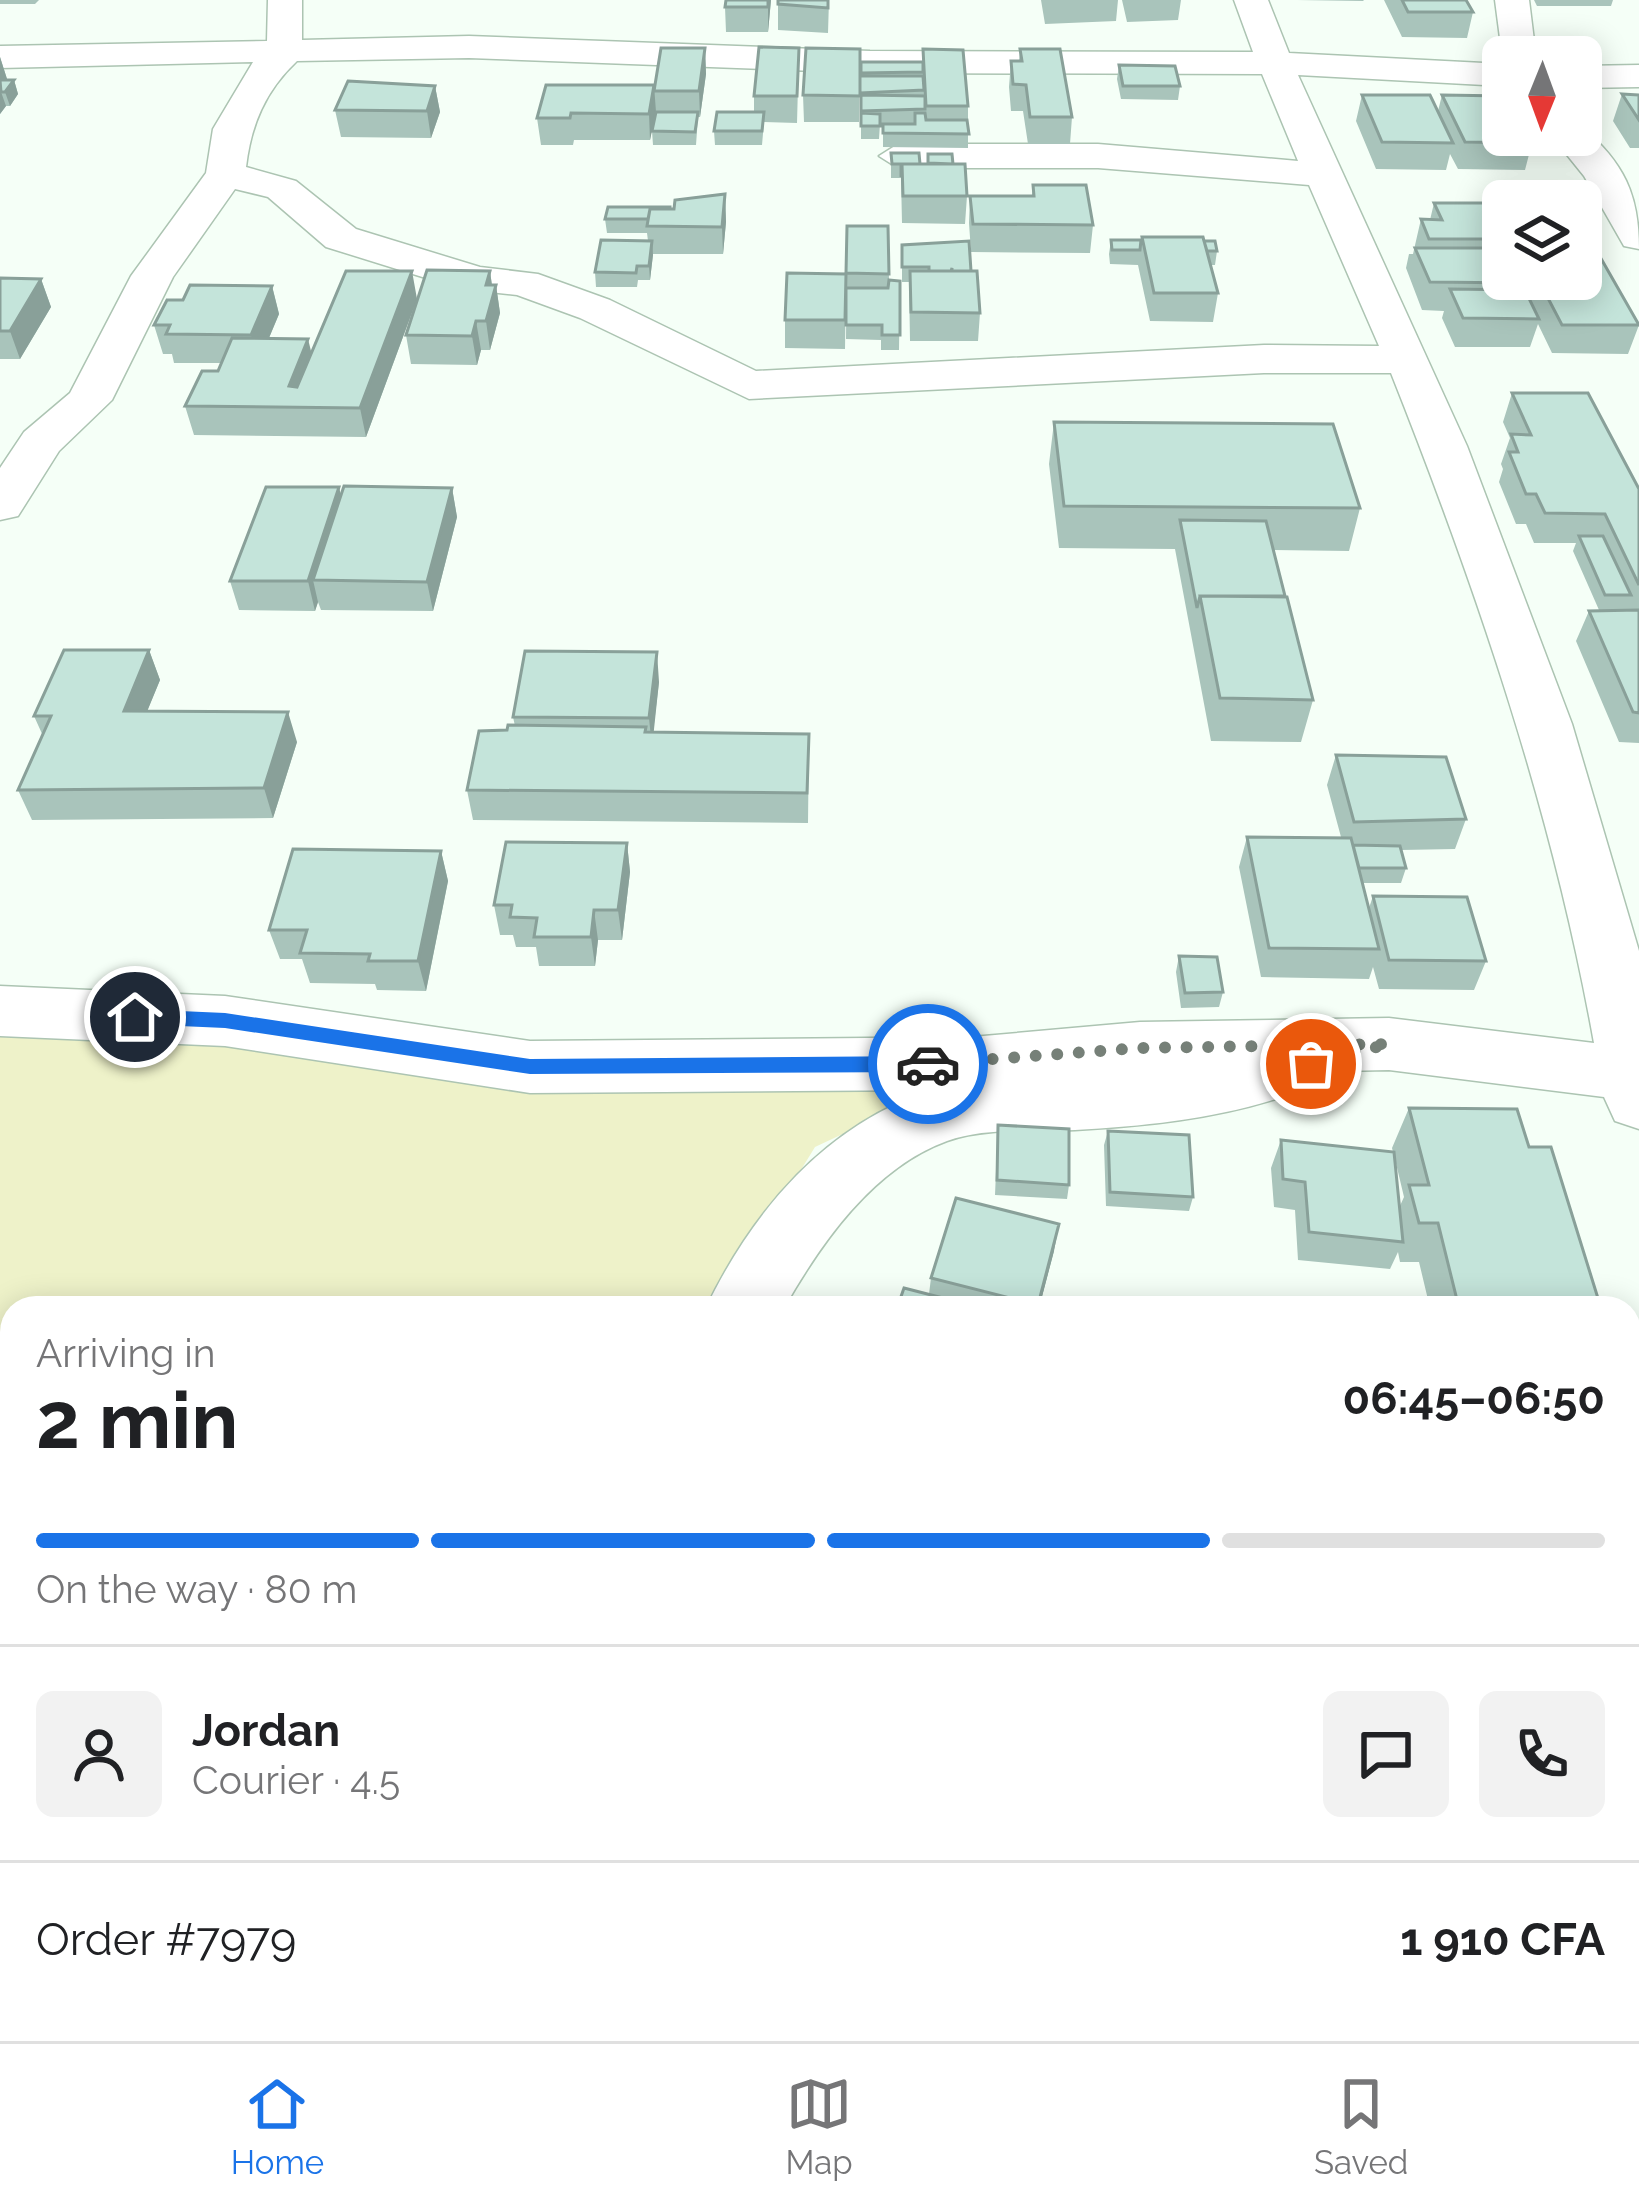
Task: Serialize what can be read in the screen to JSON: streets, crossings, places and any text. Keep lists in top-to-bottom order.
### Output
{
  "north": "bottom",
  "page": {
    "heading": ["2 min", "Arriving in", "06:45–06:50"],
    "panel": [
      "Jordan",
      "Courier · 4.5",
      "Order #7979",
      "1 910 CFA"
    ],
    "bar": "On the way · 80 m",
    "tabs": ["Home", "Map", "Saved"]
  }
}
